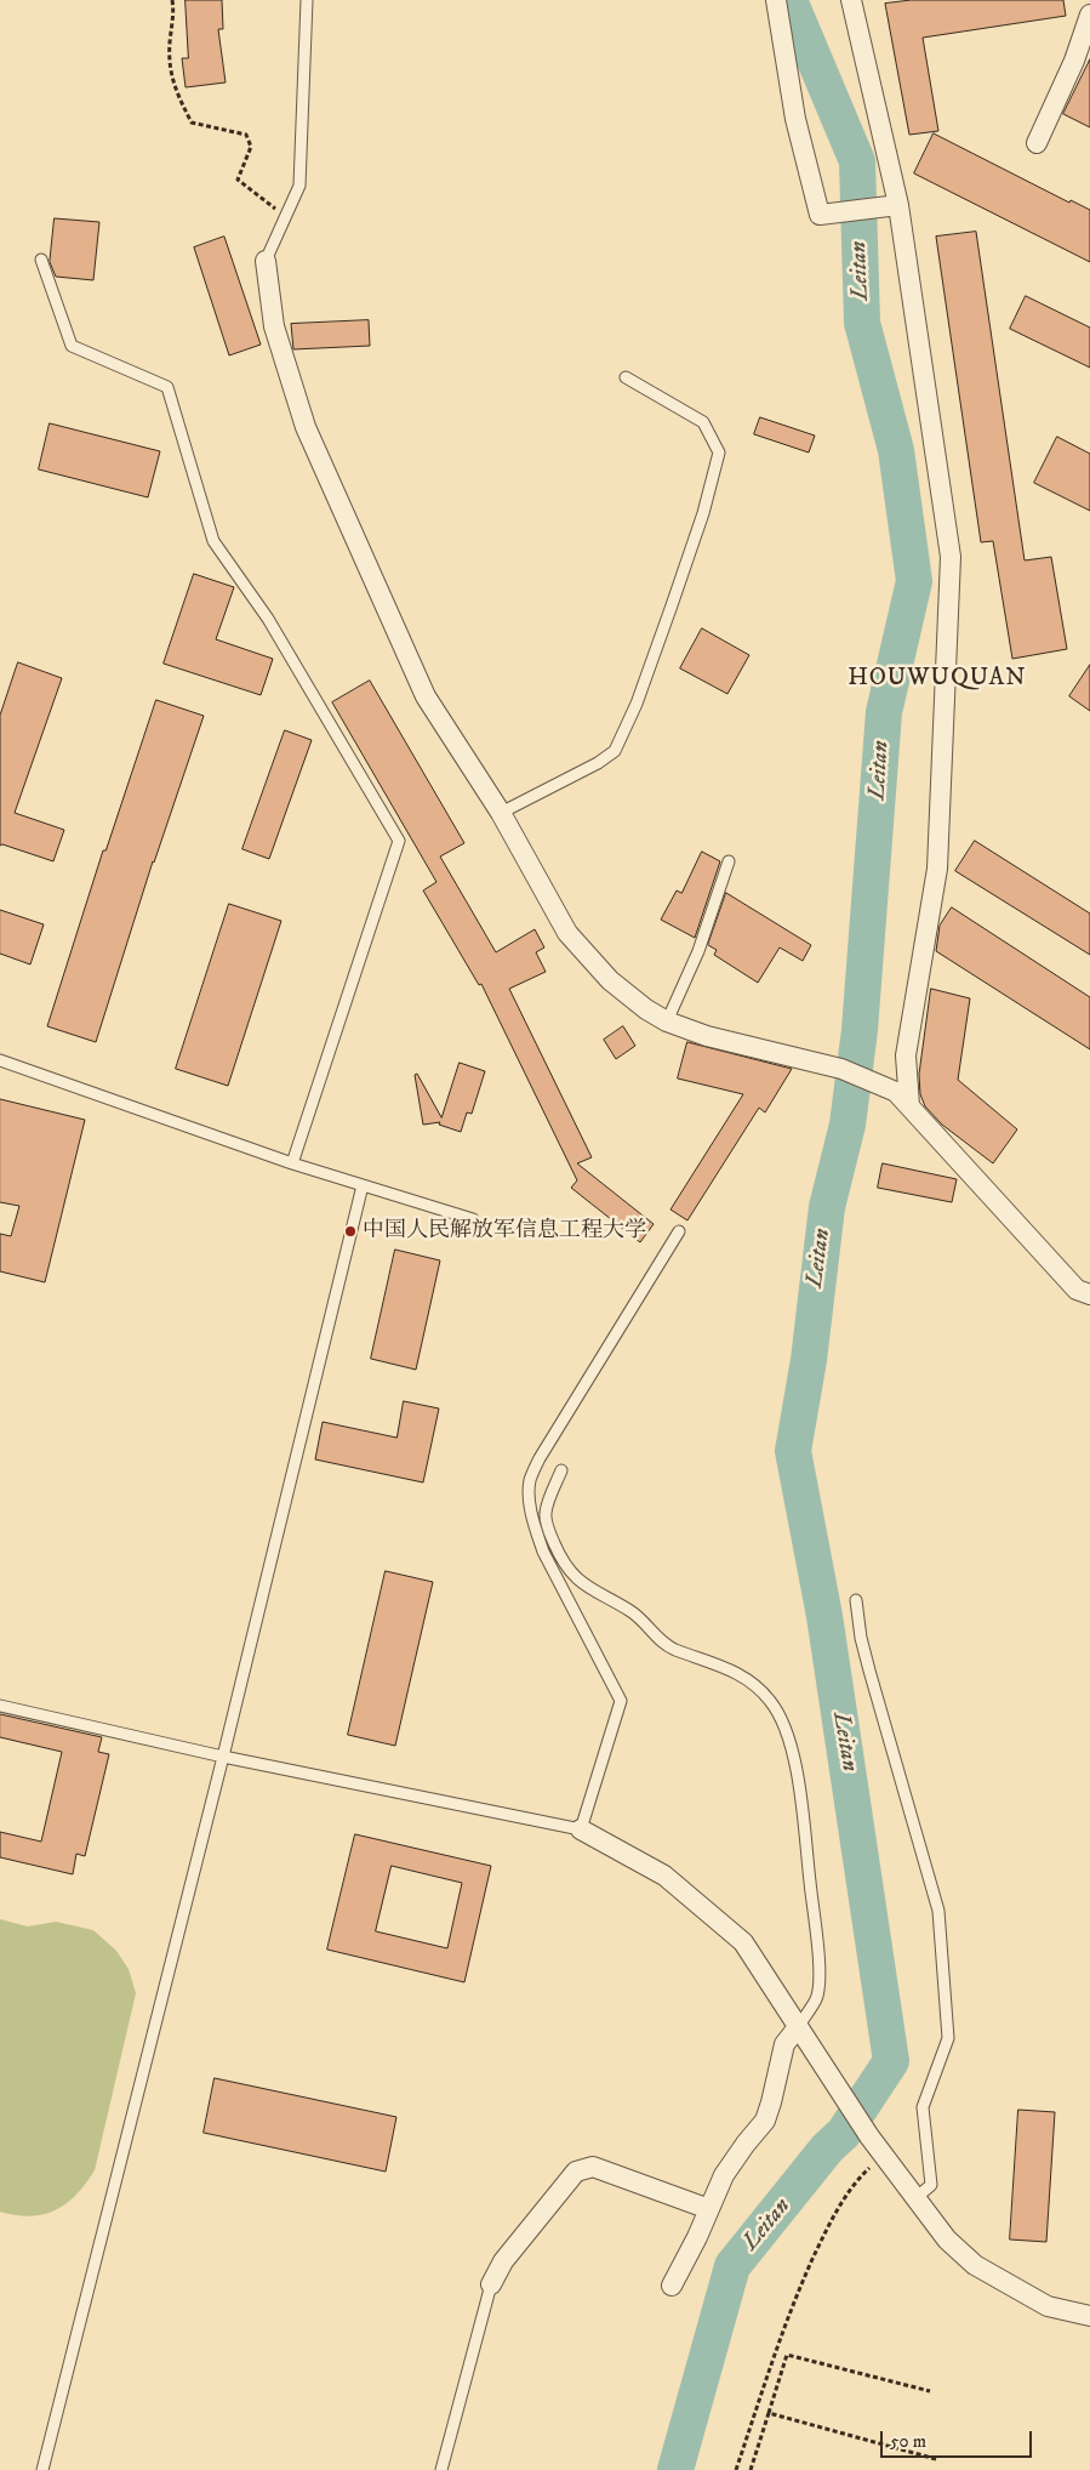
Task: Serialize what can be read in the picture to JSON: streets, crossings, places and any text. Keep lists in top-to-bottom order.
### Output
{
  "districts": ["HOUWUQUAN"],
  "water": ["Leitan"],
  "places": ["中国人民解放军信息工程大学"],
  "scale_bar": "50 m"
}
